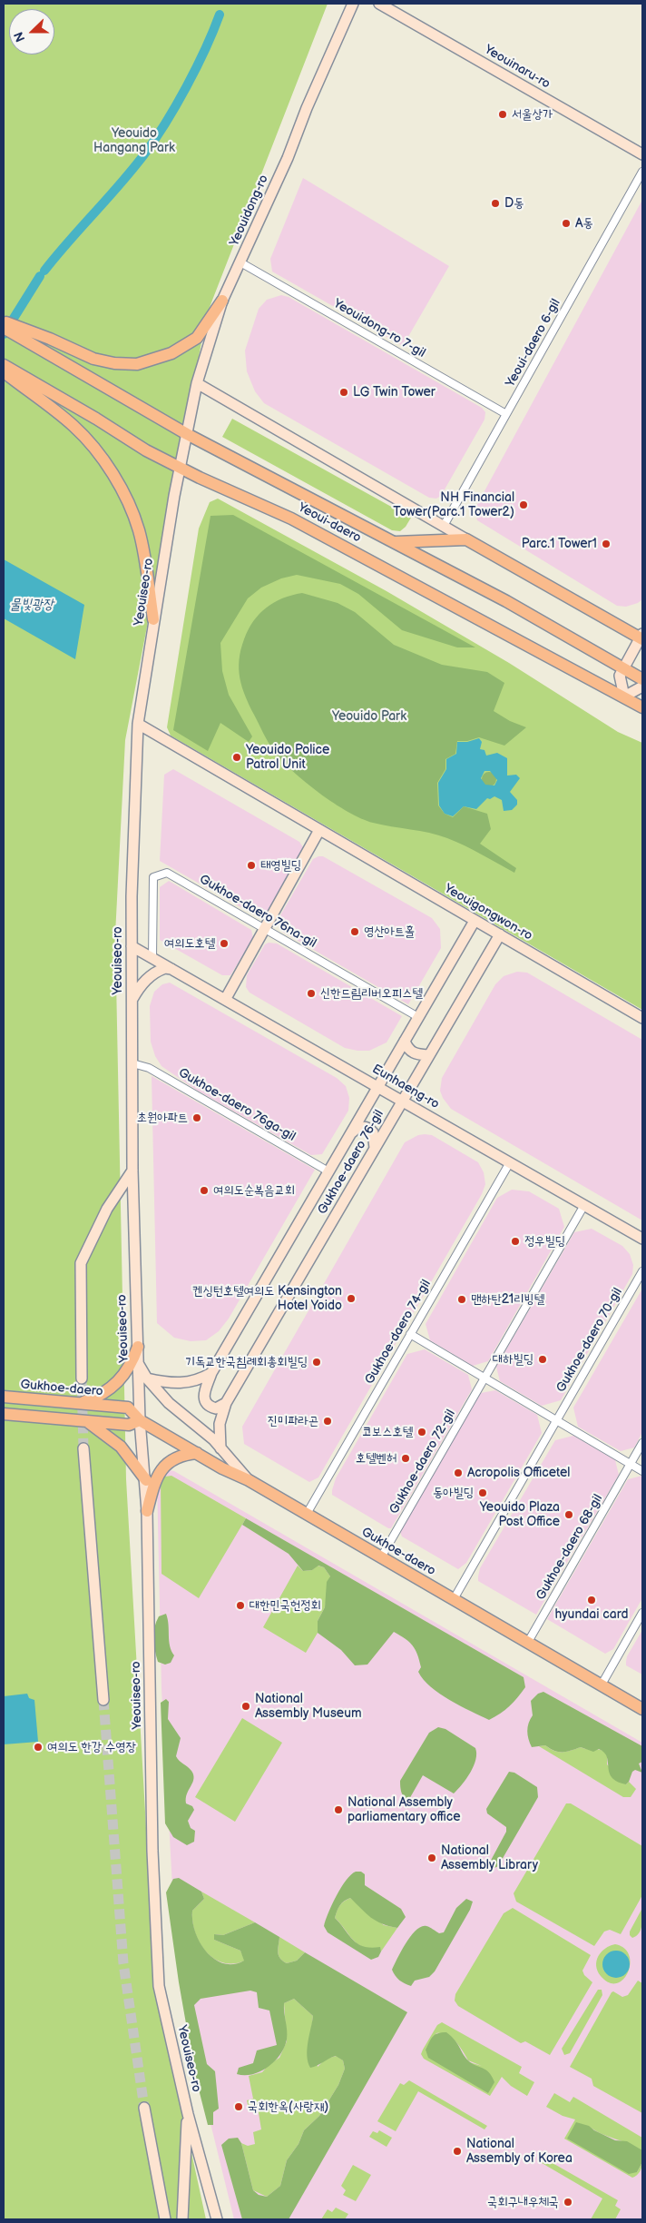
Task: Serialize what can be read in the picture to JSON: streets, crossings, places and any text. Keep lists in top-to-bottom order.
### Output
{
  "streets": {
    "main road": [
      "Yeouinaru-ro",
      "Yeouidong-ro",
      "Yeoui-daero",
      "Yeouiseo-ro",
      "Yeouigongwon-ro",
      "Eunhaeng-ro",
      "Gukhoe-daero 76-gil",
      "Gukhoe-daero"
    ],
    "street": [
      "Yeouidong-ro 7-gil",
      "Yeoui-daero 6-gil",
      "Gukhoe-daero 76na-gil",
      "Gukhoe-daero 76ga-gil",
      "Gukhoe-daero 74-gil",
      "Gukhoe-daero 70-gil",
      "Gukhoe-daero 72-gil",
      "Gukhoe-daero 68-gil"
    ]
  },
  "crossings": [
    ["Yeouidong-ro", "Yeouidong-ro 7-gil"],
    ["Yeouidong-ro", "Yeoui-daero"],
    ["Yeouidong-ro", "Yeouiseo-ro"],
    ["Yeouidong-ro 7-gil", "Yeoui-daero 6-gil"],
    ["Yeoui-daero", "Yeouiseo-ro"],
    ["Yeouiseo-ro", "Yeouigongwon-ro"],
    ["Yeouiseo-ro", "Eunhaeng-ro"],
    ["Yeouiseo-ro", "Gukhoe-daero 76ga-gil"],
    ["Yeouiseo-ro", "Gukhoe-daero"],
    ["Gukhoe-daero 76na-gil", "Eunhaeng-ro"],
    ["Gukhoe-daero 76na-gil", "Gukhoe-daero 76-gil"],
    ["Yeouigongwon-ro", "Gukhoe-daero 76-gil"],
    ["Eunhaeng-ro", "Gukhoe-daero 76-gil"],
    ["Eunhaeng-ro", "Gukhoe-daero 74-gil"],
    ["Eunhaeng-ro", "Gukhoe-daero 72-gil"],
    ["Gukhoe-daero 76ga-gil", "Gukhoe-daero 76-gil"],
    ["Gukhoe-daero 74-gil", "Gukhoe-daero"],
    ["Gukhoe-daero 70-gil", "Gukhoe-daero"],
    ["Gukhoe-daero", "Gukhoe-daero 72-gil"],
    ["Gukhoe-daero", "Gukhoe-daero 68-gil"]
  ],
  "water": ["물빛광장"],
  "parks": ["Yeouido Hangang Park", "Yeouido Park"],
  "places": [
    "서울상가",
    "D동",
    "A동",
    "LG Twin Tower",
    "NH Financial Tower(Parc.1 Tower2)",
    "Parc.1 Tower1",
    "Yeouido Police Patrol Unit",
    "태영빌딩",
    "영산아트홀",
    "여의도호텔",
    "신한드림리버오피스텔",
    "초원아파트",
    "여의도순복음교회",
    "정우빌딩",
    "켄싱턴호텔여의도 Kensington Hotel Yoido",
    "맨하탄21리빙텔",
    "대하빌딩",
    "기독교한국침례회총회빌딩",
    "진미파라곤",
    "코보스호텔",
    "호텔벤허",
    "Acropolis Officetel",
    "동아빌딩",
    "Yeouido Plaza Post Office",
    "hyundai card",
    "대한민국헌정회",
    "National Assembly Museum",
    "여의도 한강 수영장",
    "National Assembly parliamentary office",
    "National Assembly Library",
    "국회한옥(사랑재)",
    "National Assembly of Korea",
    "국회구내우체국"
  ],
  "north": "left"
}
